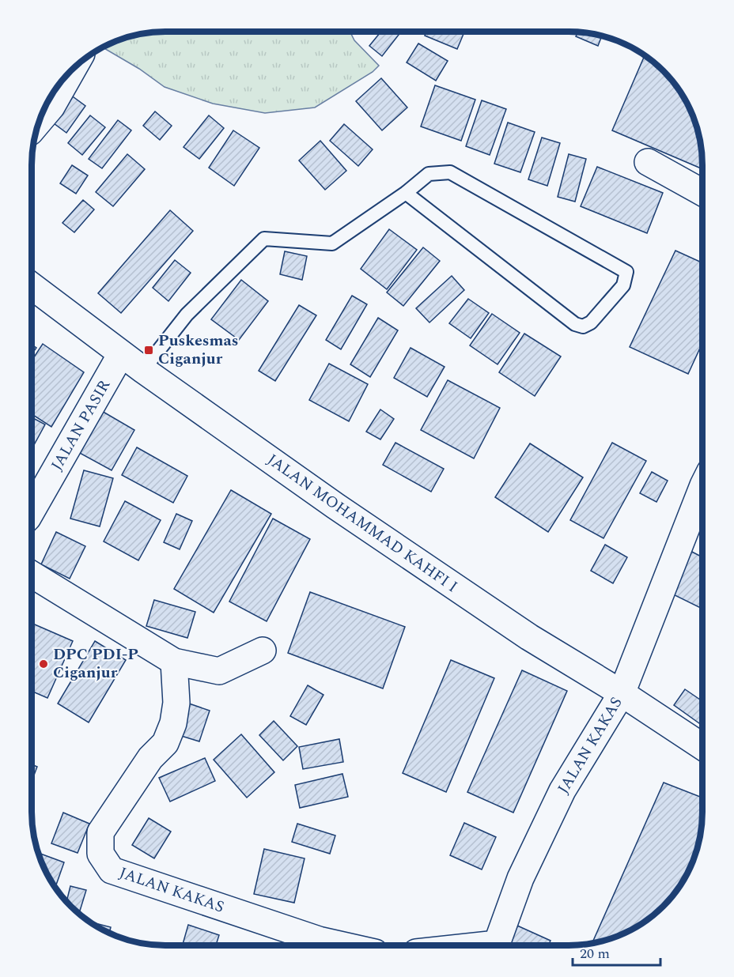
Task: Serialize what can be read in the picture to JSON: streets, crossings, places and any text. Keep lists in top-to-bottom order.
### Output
{
  "streets": {
    "street": ["JALAN PASIR", "JALAN MOHAMMAD KAHFI I", "JALAN KAKAS"]
  },
  "crossings": [
    ["JALAN PASIR", "JALAN MOHAMMAD KAHFI I"],
    ["JALAN MOHAMMAD KAHFI I", "JALAN KAKAS"]
  ],
  "places": {
    "transit": ["Puskesmas Ciganjur"],
    "other": ["DPC PDI-P Ciganjur"]
  },
  "scale_bar": "20 m"
}
